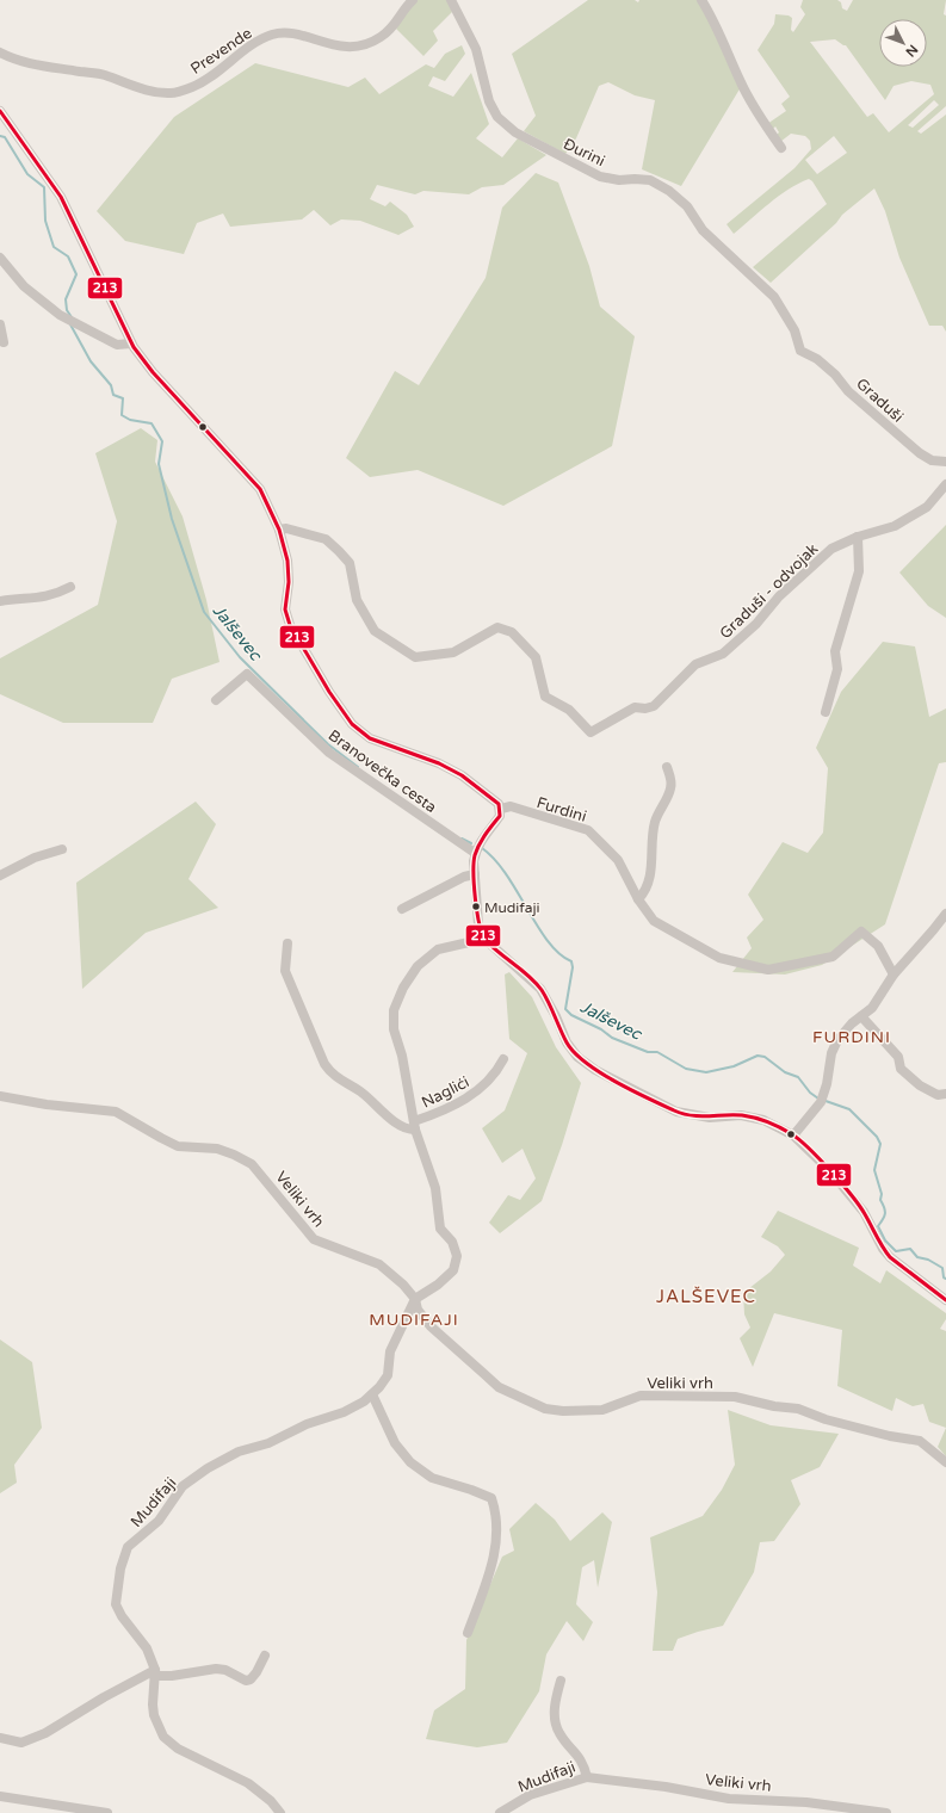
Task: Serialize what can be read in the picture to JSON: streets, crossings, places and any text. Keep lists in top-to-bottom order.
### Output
{
  "streets": {
    "street": [
      "Prevende",
      "Đurini",
      "Graduši",
      "Graduši - odvojak",
      "Branovečka cesta",
      "Furdini",
      "Naglići",
      "Veliki vrh",
      "Mudifaji"
    ]
  },
  "crossings": [
    ["Đurini", "Graduši"],
    ["Graduši - odvojak", "Branovečka cesta"],
    ["Branovečka cesta", "Furdini"],
    ["Veliki vrh", "Mudifaji"]
  ],
  "districts": ["FURDINI", "JALŠEVEC", "MUDIFAJI"],
  "water": ["Jalševec"],
  "places": ["Mudifaji"],
  "lines": ["transit line 213"],
  "north": "bottom right"
}
